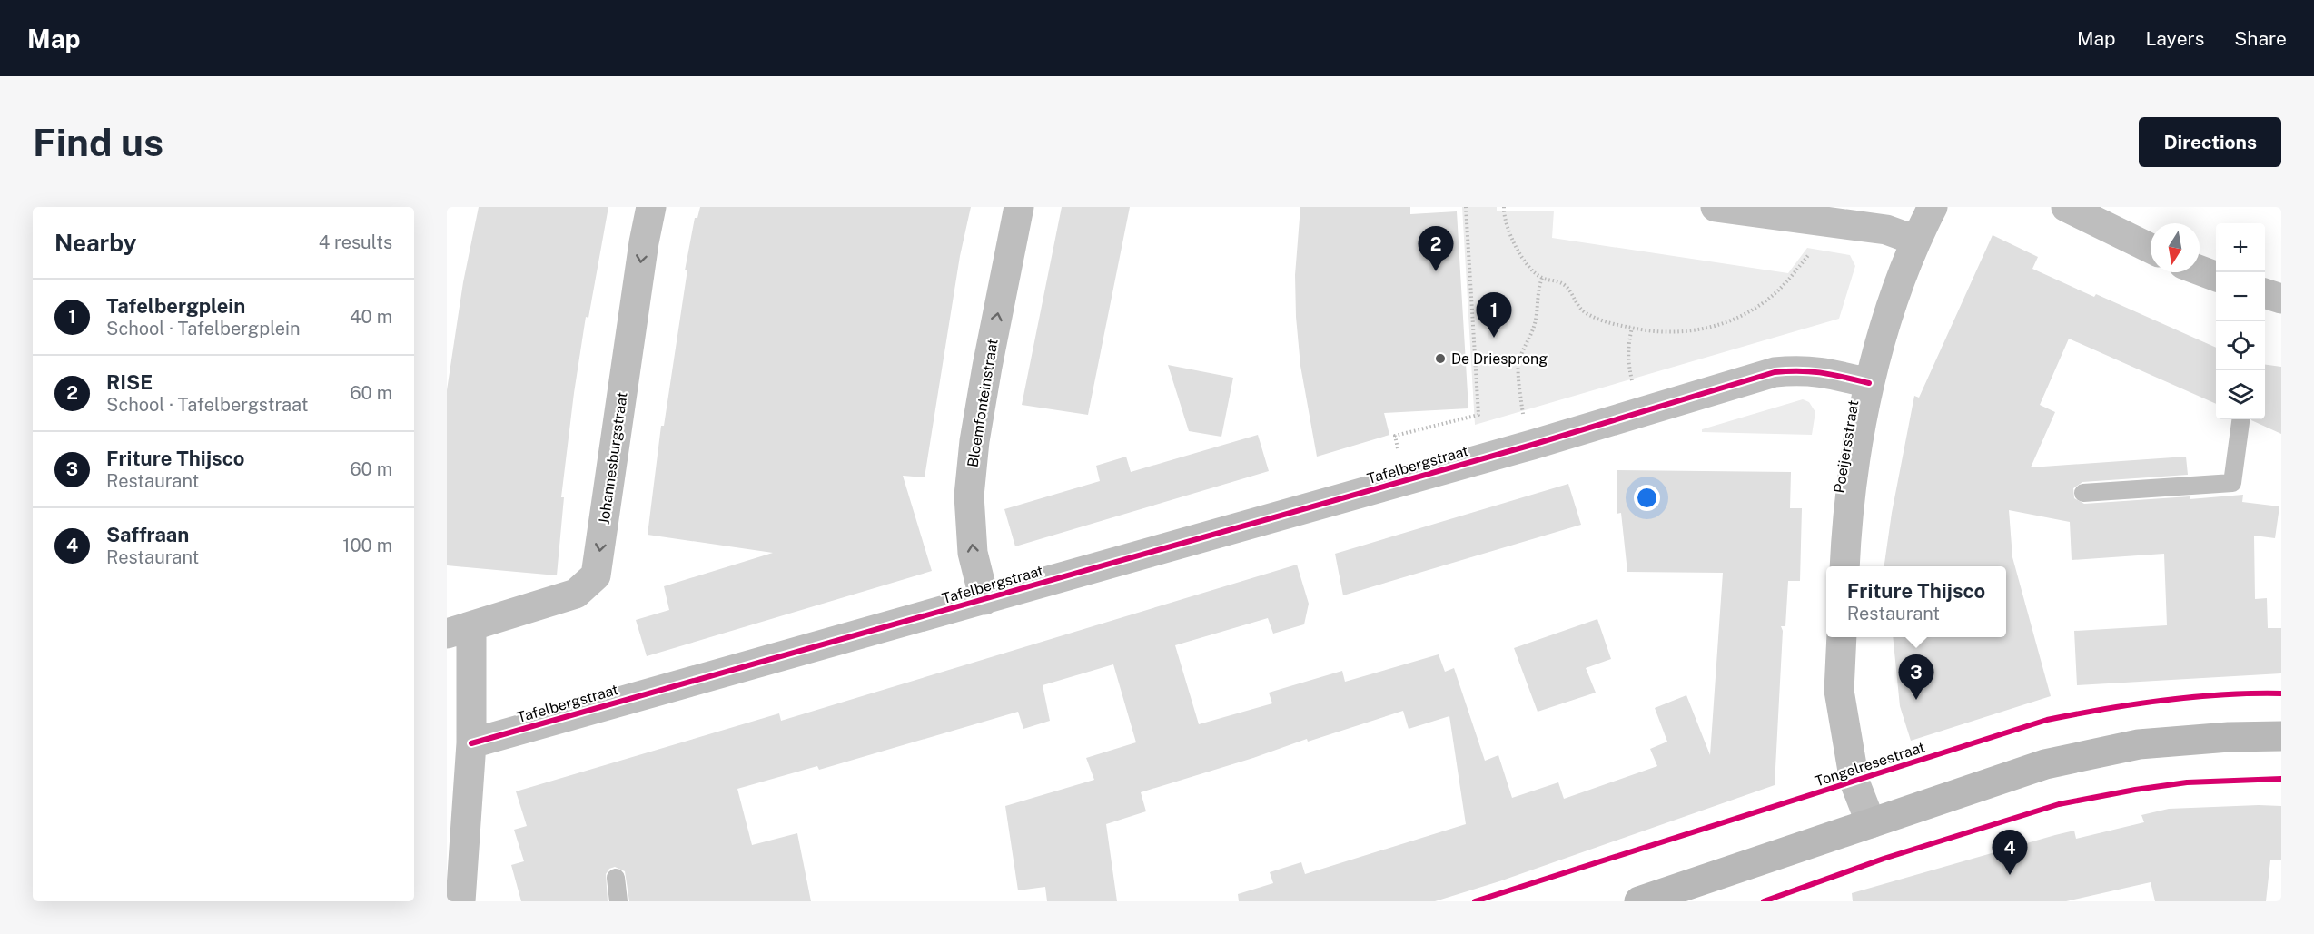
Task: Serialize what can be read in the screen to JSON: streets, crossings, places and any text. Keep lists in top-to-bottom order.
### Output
{
  "streets": {
    "street": [
      "Bloemfonteinstraat",
      "Poeijersstraat",
      "Johannesburgstraat",
      "Tafelbergstraat"
    ],
    "cycle path": ["Tongelresestraat"]
  },
  "crossings": [
    ["Bloemfonteinstraat", "Tafelbergstraat"],
    ["Poeijersstraat", "Tafelbergstraat"]
  ],
  "one_way": ["Bloemfonteinstraat", "Johannesburgstraat"],
  "places": ["De Driesprong"],
  "north": "bottom",
  "page": {
    "header": "Map",
    "nav": ["Map", "Layers", "Share"],
    "buttons": "Directions",
    "title": "Find us",
    "heading": ["Nearby", "4 results"],
    "map_buttons": ["+", "−"],
    "pins": [
      "2",
      "1",
      "3",
      "4"
    ],
    "list": [
      {
        "mark": "1",
        "name": "Tafelbergplein",
        "note": "School · Tafelbergplein",
        "value": "40 m"
      },
      {
        "mark": "2",
        "name": "RISE",
        "note": "School · Tafelbergstraat",
        "value": "60 m"
      },
      {
        "mark": "3",
        "name": "Friture Thijsco",
        "note": "Restaurant",
        "value": "60 m"
      },
      {
        "mark": "4",
        "name": "Saffraan",
        "note": "Restaurant",
        "value": "100 m"
      }
    ],
    "popup": ["Friture Thijsco", "Restaurant"]
  }
}
